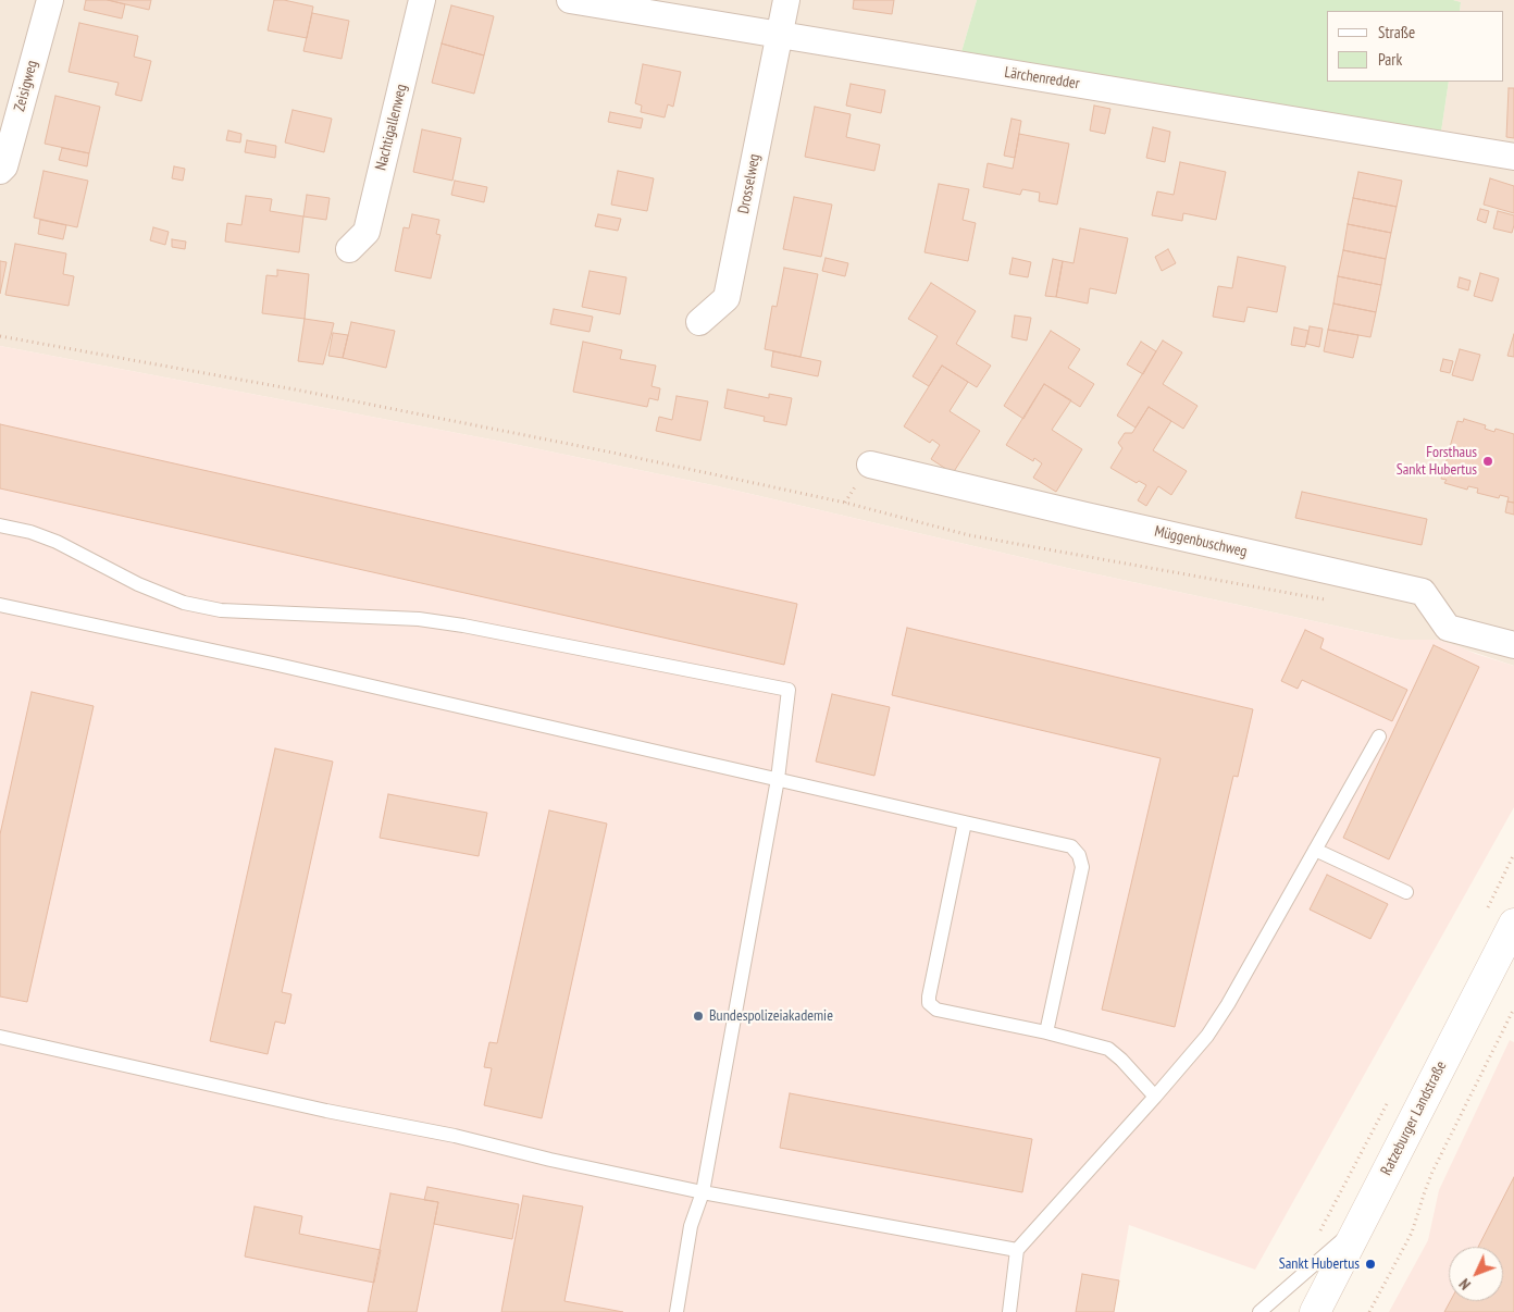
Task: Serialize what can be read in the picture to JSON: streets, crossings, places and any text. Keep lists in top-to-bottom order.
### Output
{
  "streets": {
    "main road": ["Ratzeburger Landstraße"],
    "street": [
      "Lärchenredder",
      "Zeisigweg",
      "Nachtigallenweg",
      "Drosselweg",
      "Müggenbuschweg"
    ]
  },
  "crossings": [
    ["Lärchenredder", "Drosselweg"]
  ],
  "places": ["Forsthaus Sankt Hubertus", "Bundespolizeiakademie", "Sankt Hubertus"],
  "legend": ["Straße", "Park"],
  "north": "bottom left"
}
